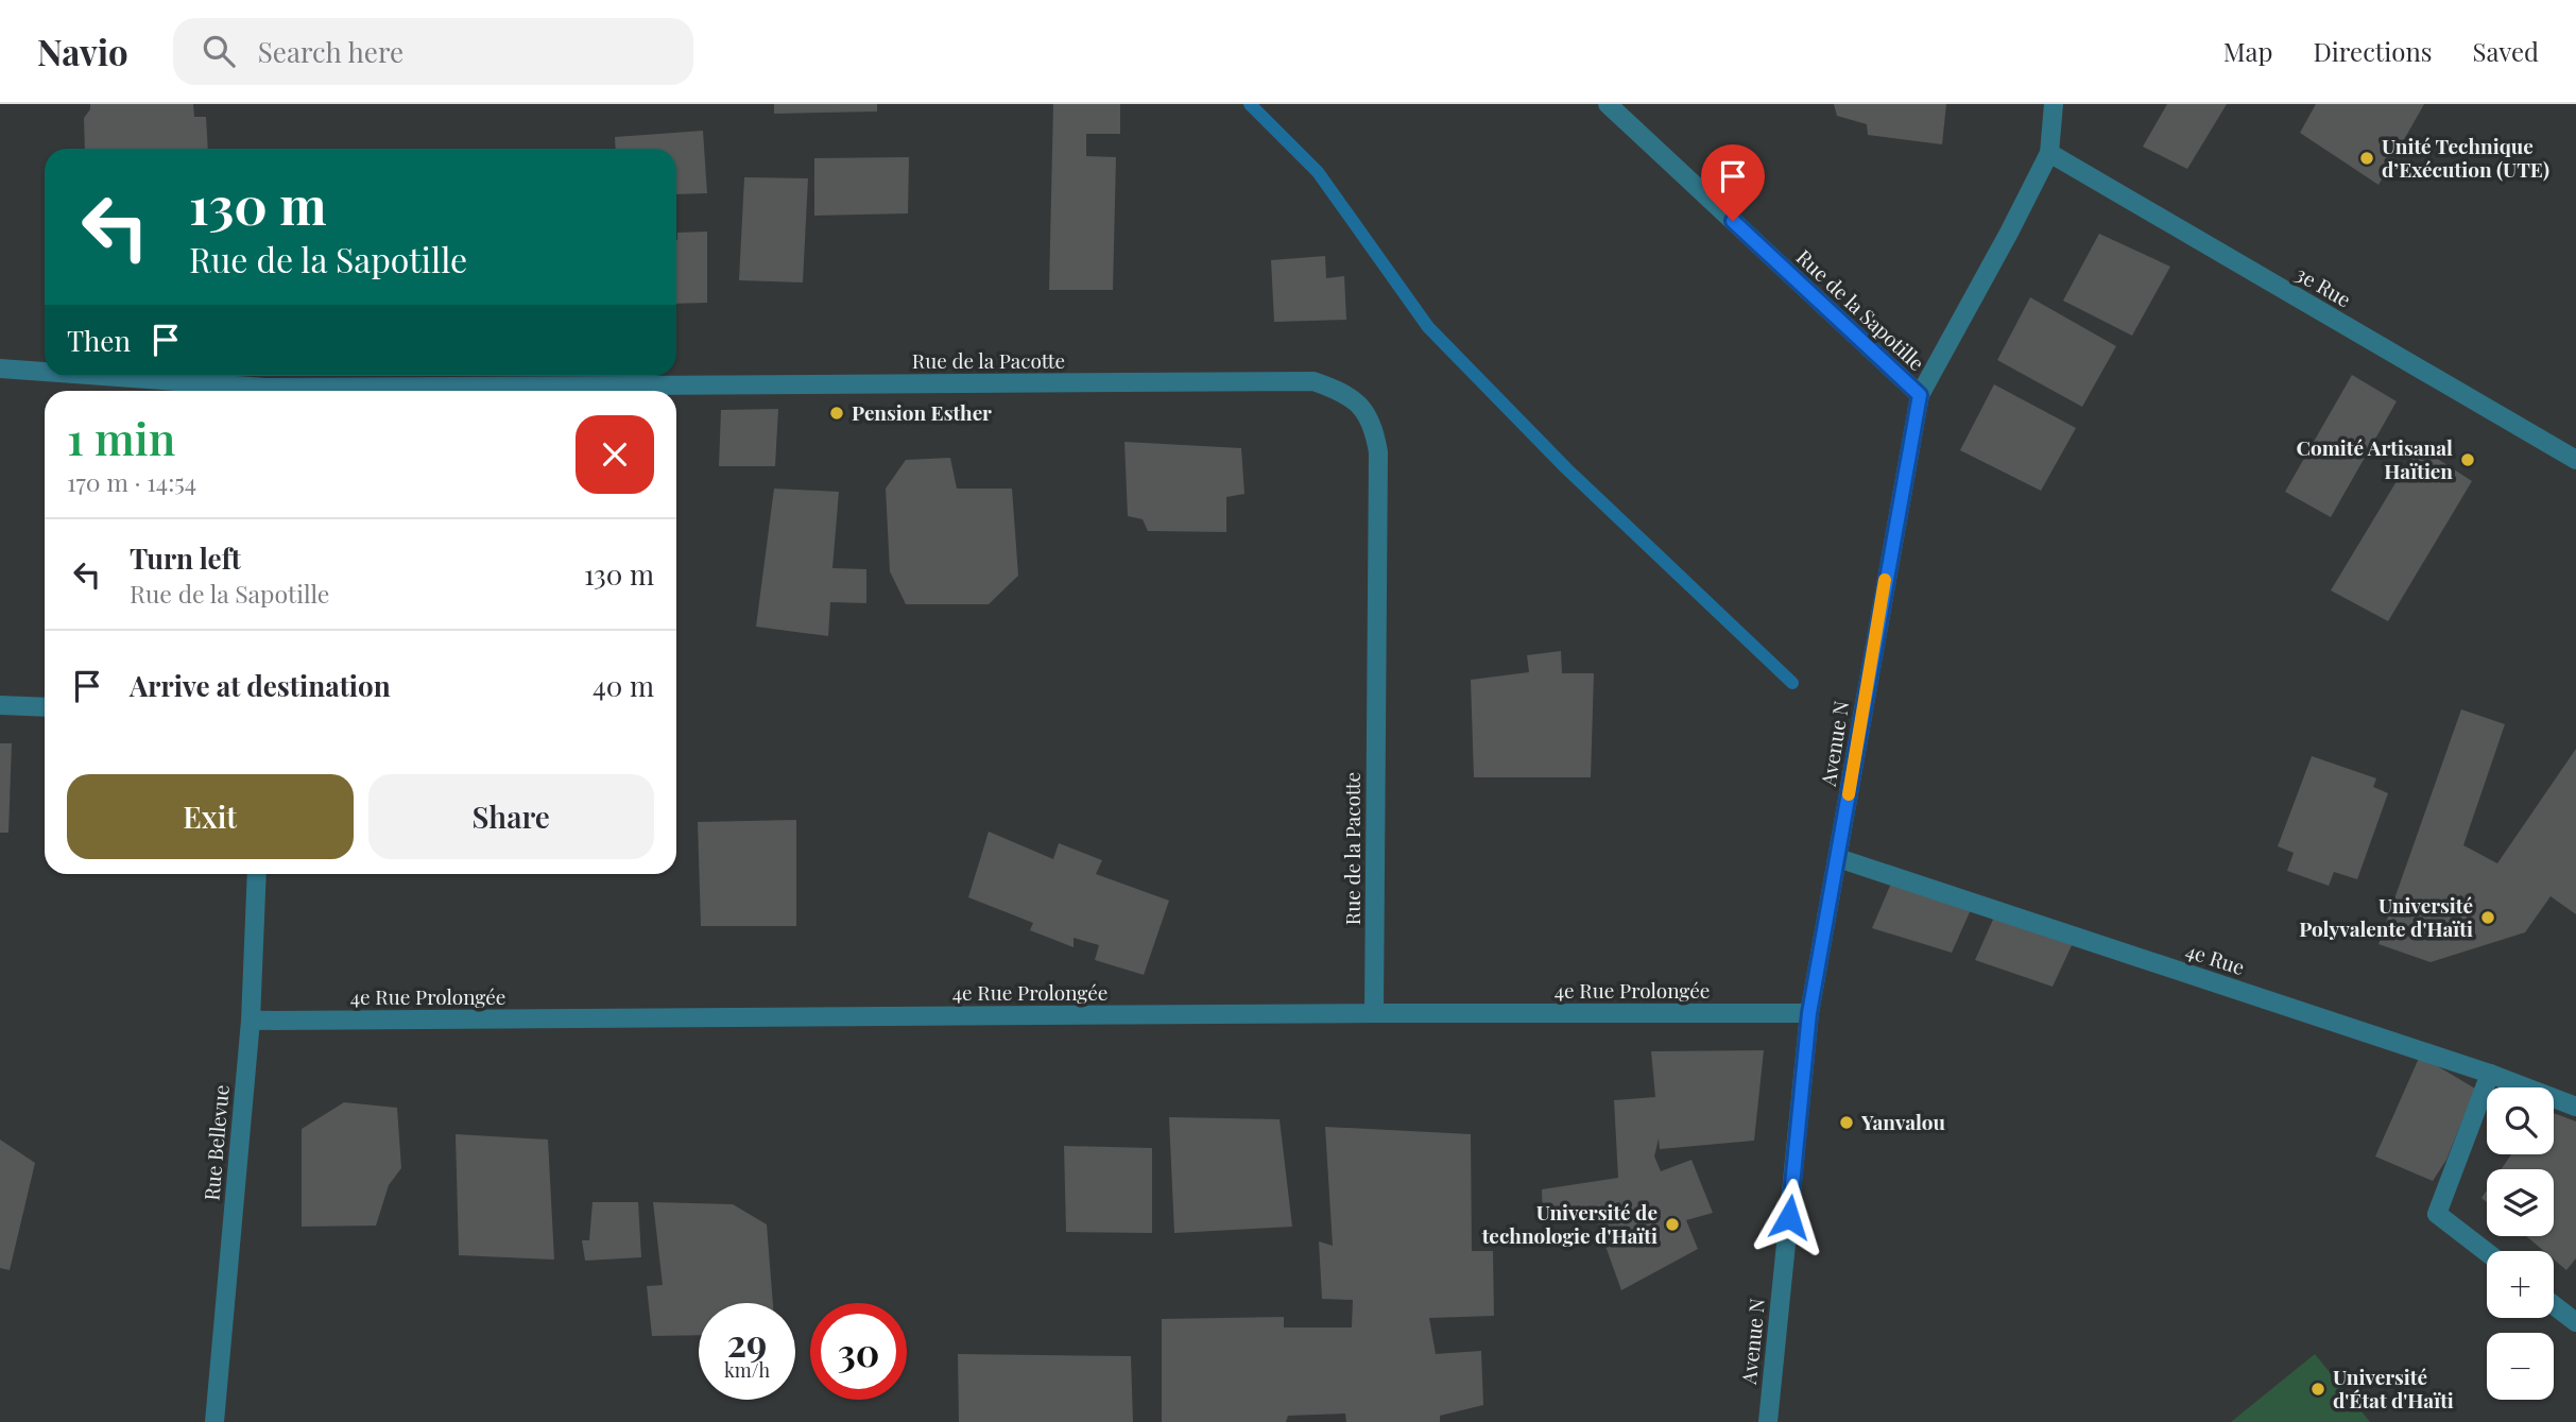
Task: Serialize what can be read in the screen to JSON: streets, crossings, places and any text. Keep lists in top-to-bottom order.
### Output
{
  "streets": {
    "street": [
      "3e Rue",
      "Rue de la Sapotille",
      "Rue de la Pacotte",
      "Avenue N",
      "4e Rue",
      "4e Rue Prolongée",
      "Rue Bellevue"
    ]
  },
  "crossings": [
    ["3e Rue", "Avenue N"],
    ["Rue de la Sapotille", "Avenue N"],
    ["Rue de la Pacotte", "4e Rue Prolongée"],
    ["Avenue N", "4e Rue"],
    ["Avenue N", "4e Rue Prolongée"],
    ["4e Rue Prolongée", "Rue Bellevue"]
  ],
  "places": [
    "Unité Technique d’Exécution (UTE)",
    "Pension Esther",
    "Comité Artisanal Haïtien",
    "Université Polyvalente d'Haïti",
    "Yanvalou",
    "Université de technologie d'Haïti",
    "Université d'État d'Haïti"
  ],
  "page": {
    "header": "Navio",
    "search": "Search here",
    "nav": ["Map", "Directions", "Saved"],
    "turn": ["130 m", "Rue de la Sapotille"],
    "then": "Then",
    "heading": ["1 min", "170 m · 14:54"],
    "list": [
      {
        "name": "Turn left",
        "note": "Rue de la Sapotille",
        "value": "130 m"
      },
      {
        "name": "Arrive at destination",
        "value": "40 m"
      }
    ],
    "buttons": ["Exit", "Share"],
    "map_buttons": ["+", "−"],
    "speed": "29 km/h",
    "limit": "30"
  }
}
